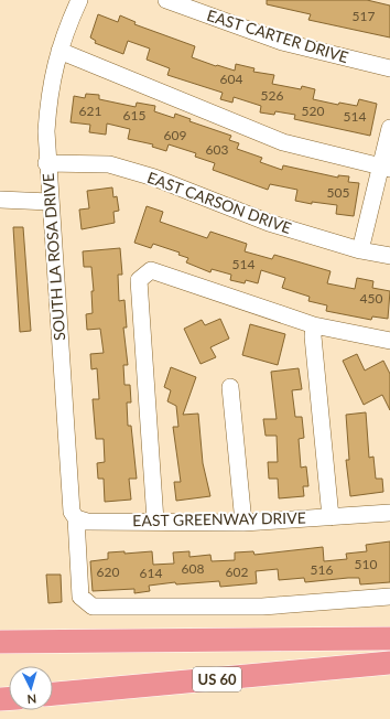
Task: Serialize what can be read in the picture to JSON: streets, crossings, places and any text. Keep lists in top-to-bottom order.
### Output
{
  "streets": {
    "highway": ["US 60"],
    "street": [
      "EAST CARTER DRIVE",
      "EAST CARSON DRIVE",
      "SOUTH LA ROSA DRIVE",
      "EAST GREENWAY DRIVE"
    ]
  },
  "crossings": [
    ["EAST CARSON DRIVE", "SOUTH LA ROSA DRIVE"],
    ["SOUTH LA ROSA DRIVE", "EAST GREENWAY DRIVE"]
  ],
  "house_numbers": [
    "517",
    "604",
    "526",
    "621",
    "520",
    "615",
    "514",
    "609",
    "603",
    "505",
    "514",
    "450",
    "510",
    "608",
    "516",
    "620",
    "602",
    "614"
  ],
  "north": "bottom"
}
